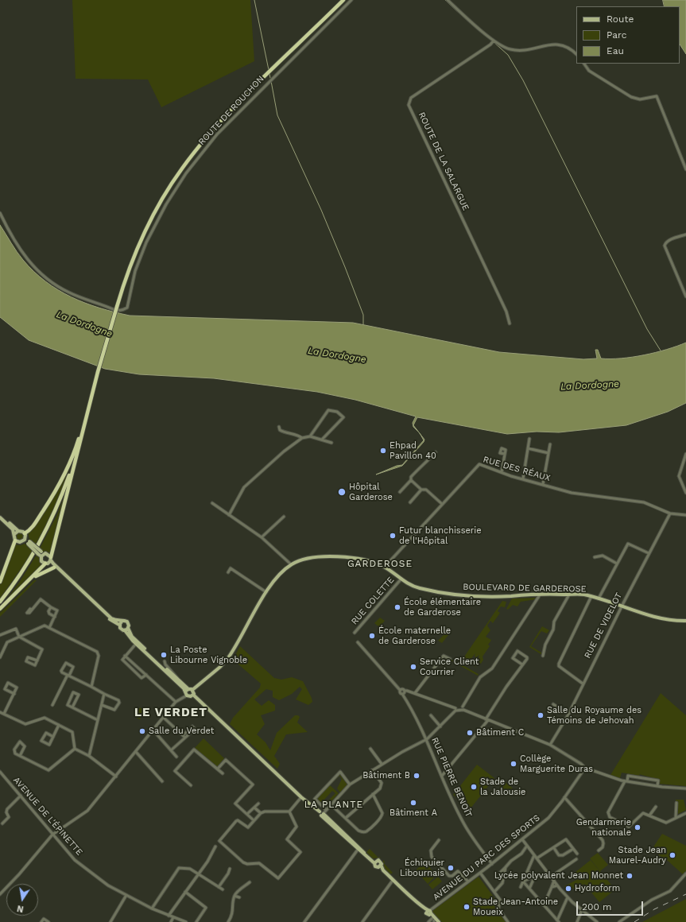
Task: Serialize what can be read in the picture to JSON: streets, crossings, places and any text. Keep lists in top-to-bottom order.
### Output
{
  "streets": {
    "main road": ["BOULEVARD DE GARDEROSE"],
    "street": [
      "ROUTE DE ROUCHON",
      "ROUTE DE LA SALARGUE",
      "RUE DES RÉAUX",
      "RUE COLETTE",
      "RUE DE VIDELOT",
      "RUE PIERRE BENOÎT",
      "AVENUE DE L'ÉPINETTE",
      "AVENUE DU PARC DES SPORTS"
    ]
  },
  "crossings": [
    ["RUE DES RÉAUX", "BOULEVARD DE GARDEROSE"],
    ["RUE DES RÉAUX", "RUE DE VIDELOT"],
    ["BOULEVARD DE GARDEROSE", "RUE COLETTE"],
    ["BOULEVARD DE GARDEROSE", "RUE DE VIDELOT"],
    ["RUE PIERRE BENOÎT", "AVENUE DU PARC DES SPORTS"]
  ],
  "districts": ["GARDEROSE", "LE VERDET", "LA PLANTE"],
  "water": ["La Dordogne"],
  "places": [
    "Ehpad Pavillon 40",
    "Hôpital Garderose",
    "Futur blanchisserie de l'Hôpital",
    "École élémentaire de Garderose",
    "École maternelle de Garderose",
    "La Poste Libourne Vignoble",
    "Service Client Courrier",
    "Salle du Royaume des Témoins de Jehovah",
    "Salle du Verdet",
    "Bâtiment C",
    "Collège Marguerite Duras",
    "Bâtiment B",
    "Stade de la Jalousie",
    "Bâtiment A",
    "Gendarmerie nationale",
    "Stade Jean Maurel-Audry",
    "Échiquier Libournais",
    "Lycée polyvalent Jean Monnet",
    "Hydroform",
    "Stade Jean-Antoine Moueix"
  ],
  "legend": ["Route", "Parc", "Eau"],
  "scale_bar": "200 m",
  "north": "bottom"
}
